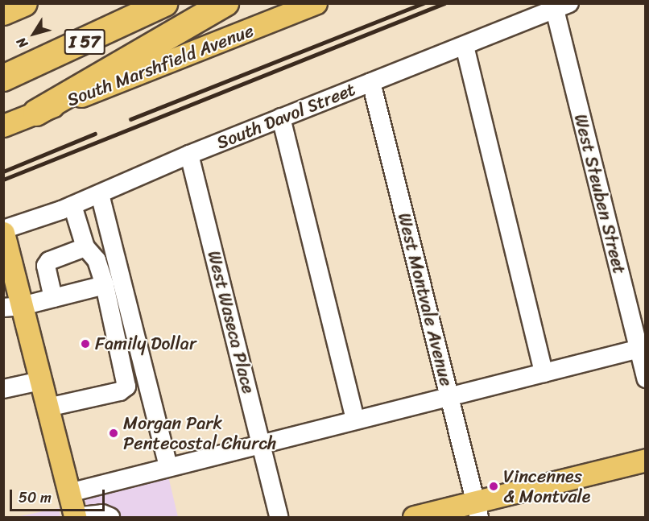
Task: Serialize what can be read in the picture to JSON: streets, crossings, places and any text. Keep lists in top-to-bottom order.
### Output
{
  "streets": {
    "highway": ["I 57"],
    "main road": ["South Marshfield Avenue"],
    "street": [
      "South Davol Street",
      "West Steuben Street",
      "West Montvale Avenue",
      "West Waseca Place"
    ]
  },
  "crossings": [
    ["South Davol Street", "West Steuben Street"],
    ["South Davol Street", "West Montvale Avenue"],
    ["South Davol Street", "West Waseca Place"]
  ],
  "places": ["Family Dollar", "Morgan Park Pentecostal Church", "Vincennes & Montvale"],
  "scale_bar": "50 m",
  "north": "bottom left"
}
